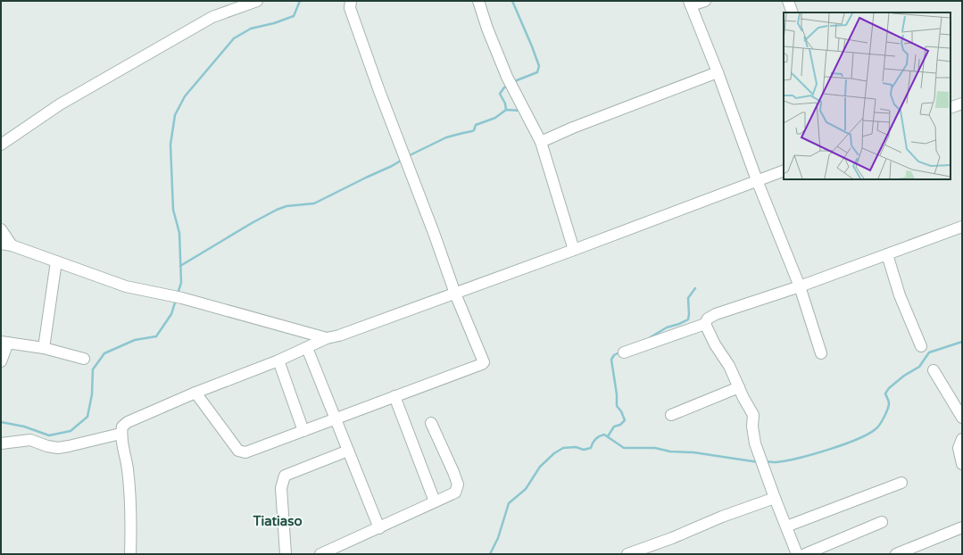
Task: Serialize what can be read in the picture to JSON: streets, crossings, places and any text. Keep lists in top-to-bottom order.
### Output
{
  "districts": ["Tiatiaso"]
}
